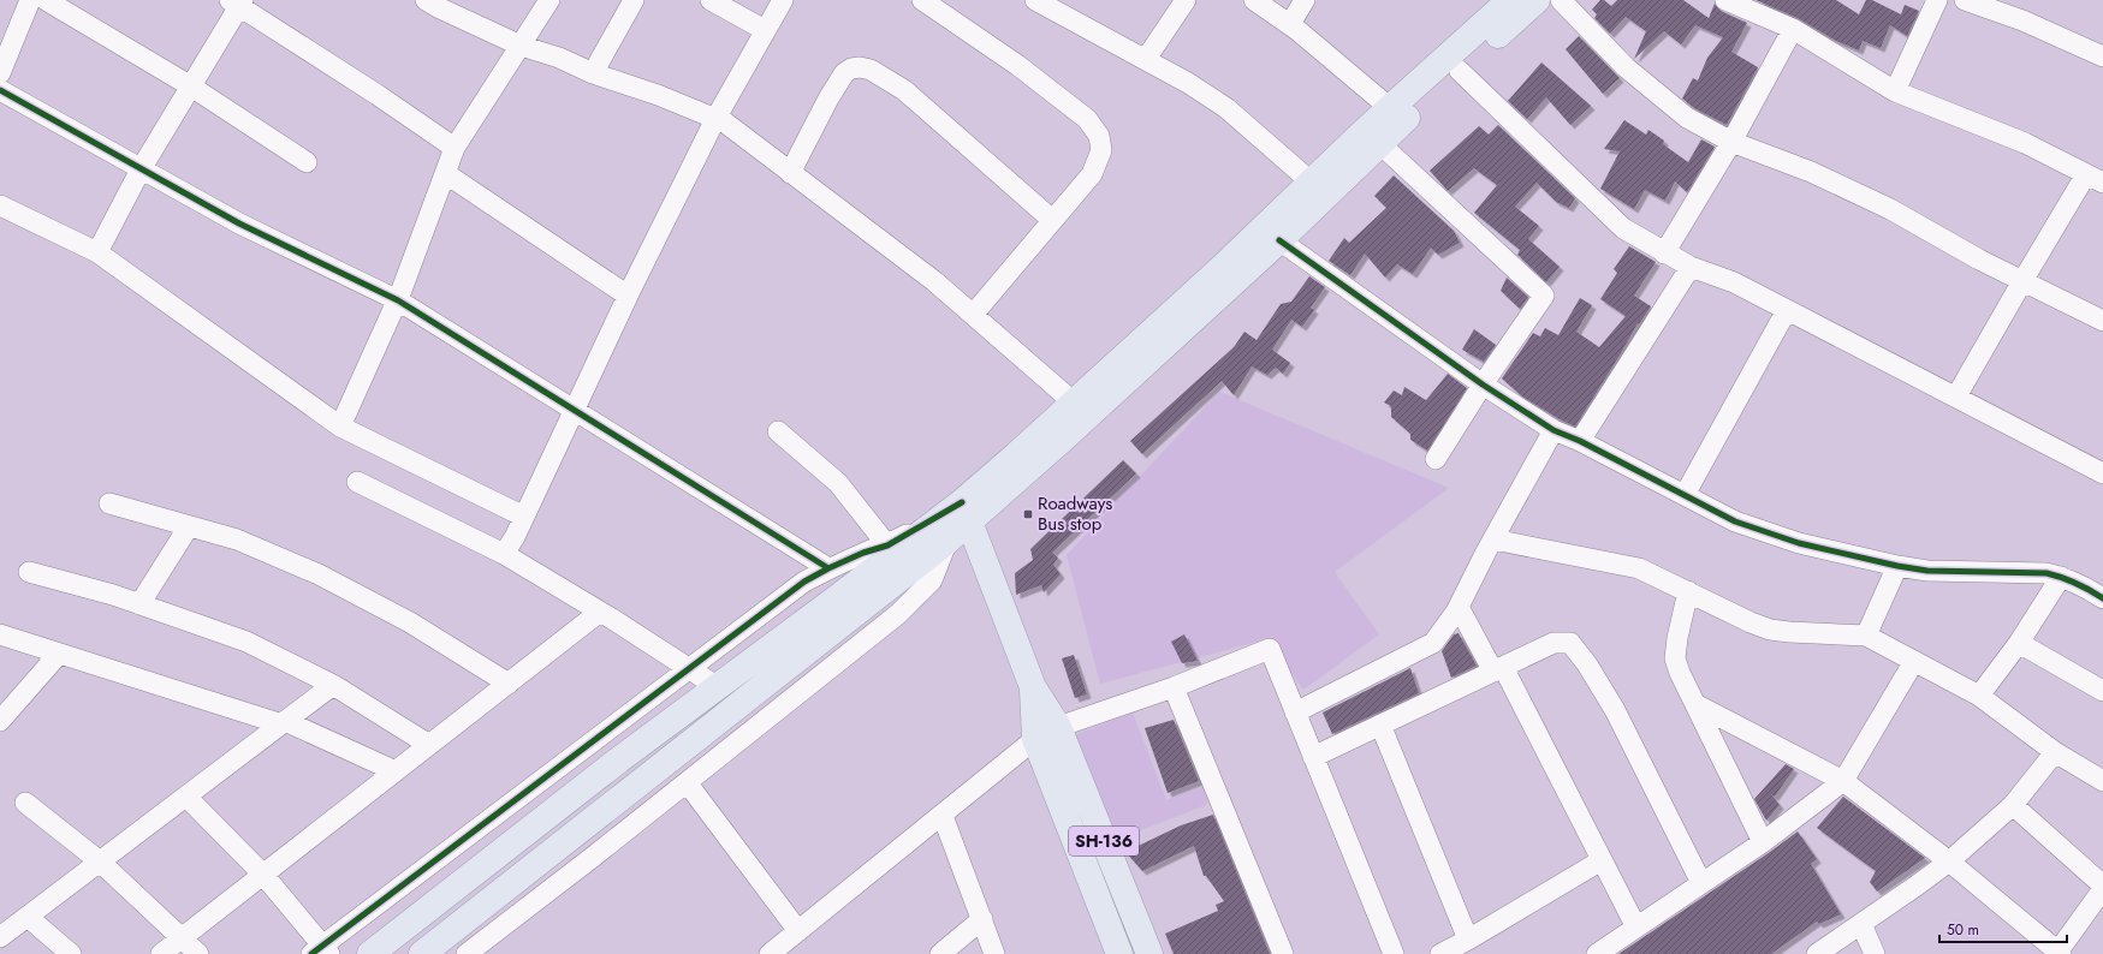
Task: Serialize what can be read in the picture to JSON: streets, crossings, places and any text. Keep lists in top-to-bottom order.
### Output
{
  "streets": {
    "main road": ["SH-136"]
  },
  "places": {
    "transit": ["Roadways Bus stop"]
  },
  "scale_bar": "50 m"
}
